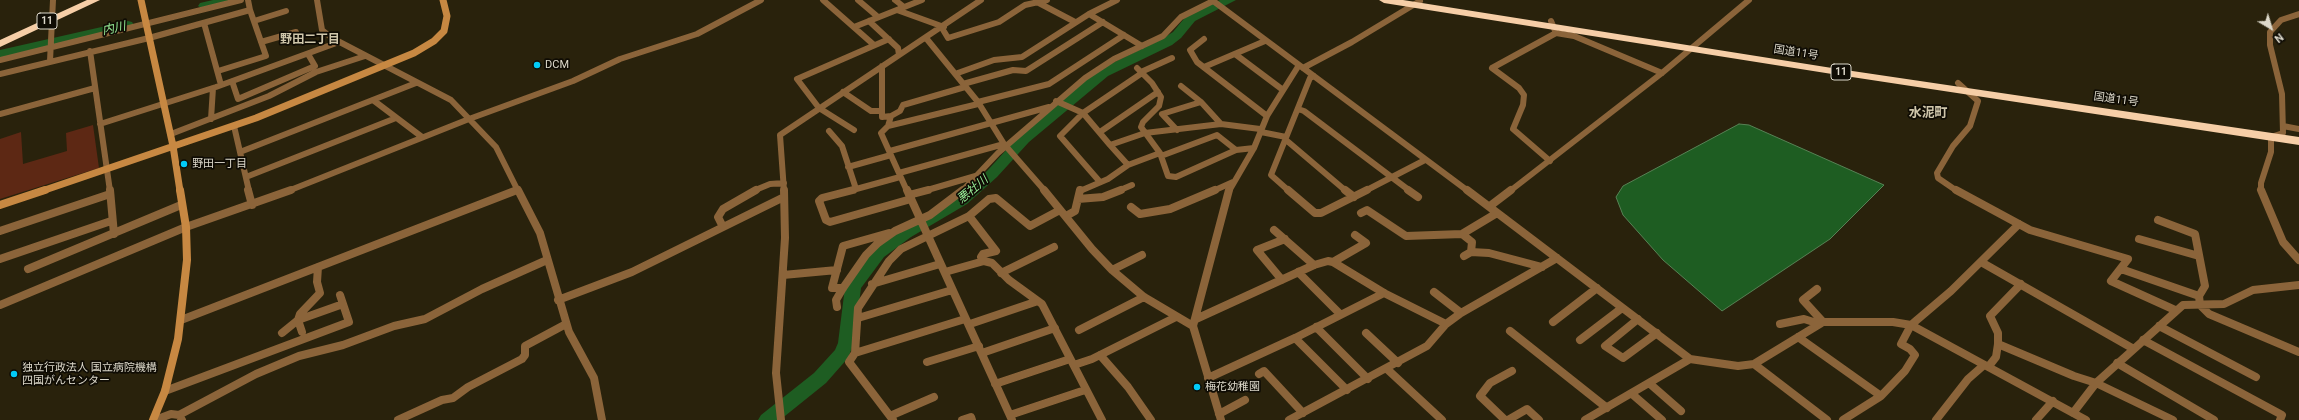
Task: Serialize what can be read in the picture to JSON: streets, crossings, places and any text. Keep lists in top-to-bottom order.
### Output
{
  "streets": {
    "highway": ["11", "国道11号"]
  },
  "districts": ["野田二丁目", "水泥町"],
  "water": ["内川", "悪社川"],
  "places": [
    "DCM",
    "野田一丁目",
    "独立行政法人 国立病院機構 四国がんセンター",
    "梅花幼稚園"
  ],
  "north": "bottom right"
}
